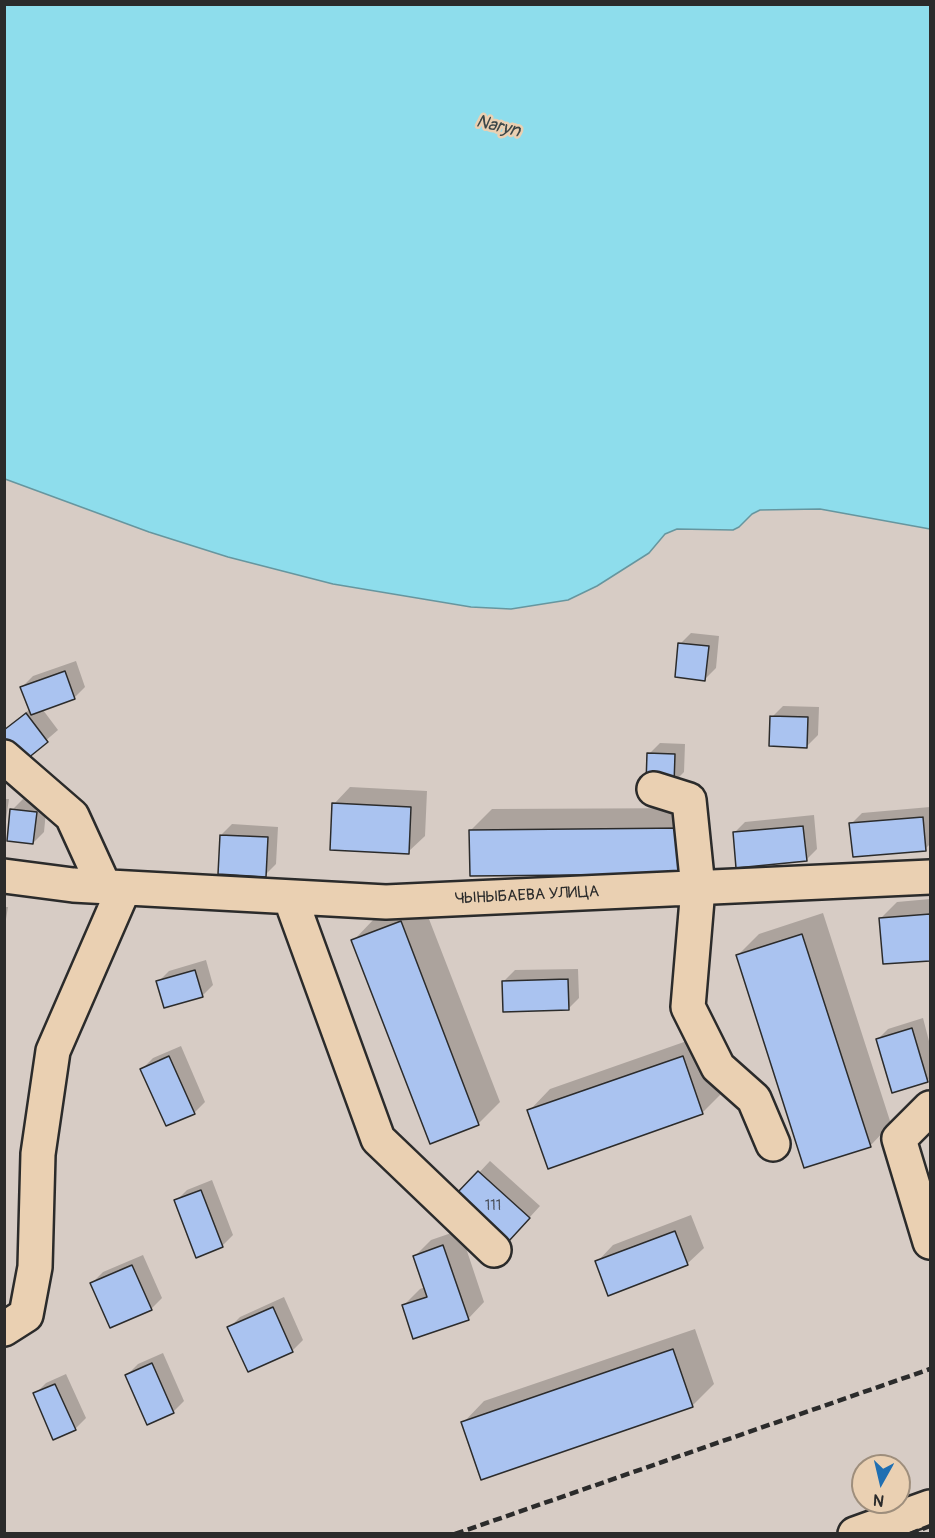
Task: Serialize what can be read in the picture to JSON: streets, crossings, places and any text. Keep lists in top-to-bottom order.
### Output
{
  "streets": {
    "street": ["ЧЫНЫБАЕВА УЛИЦА"]
  },
  "water": ["Naryn"],
  "house_numbers": ["111"],
  "north": "bottom"
}
